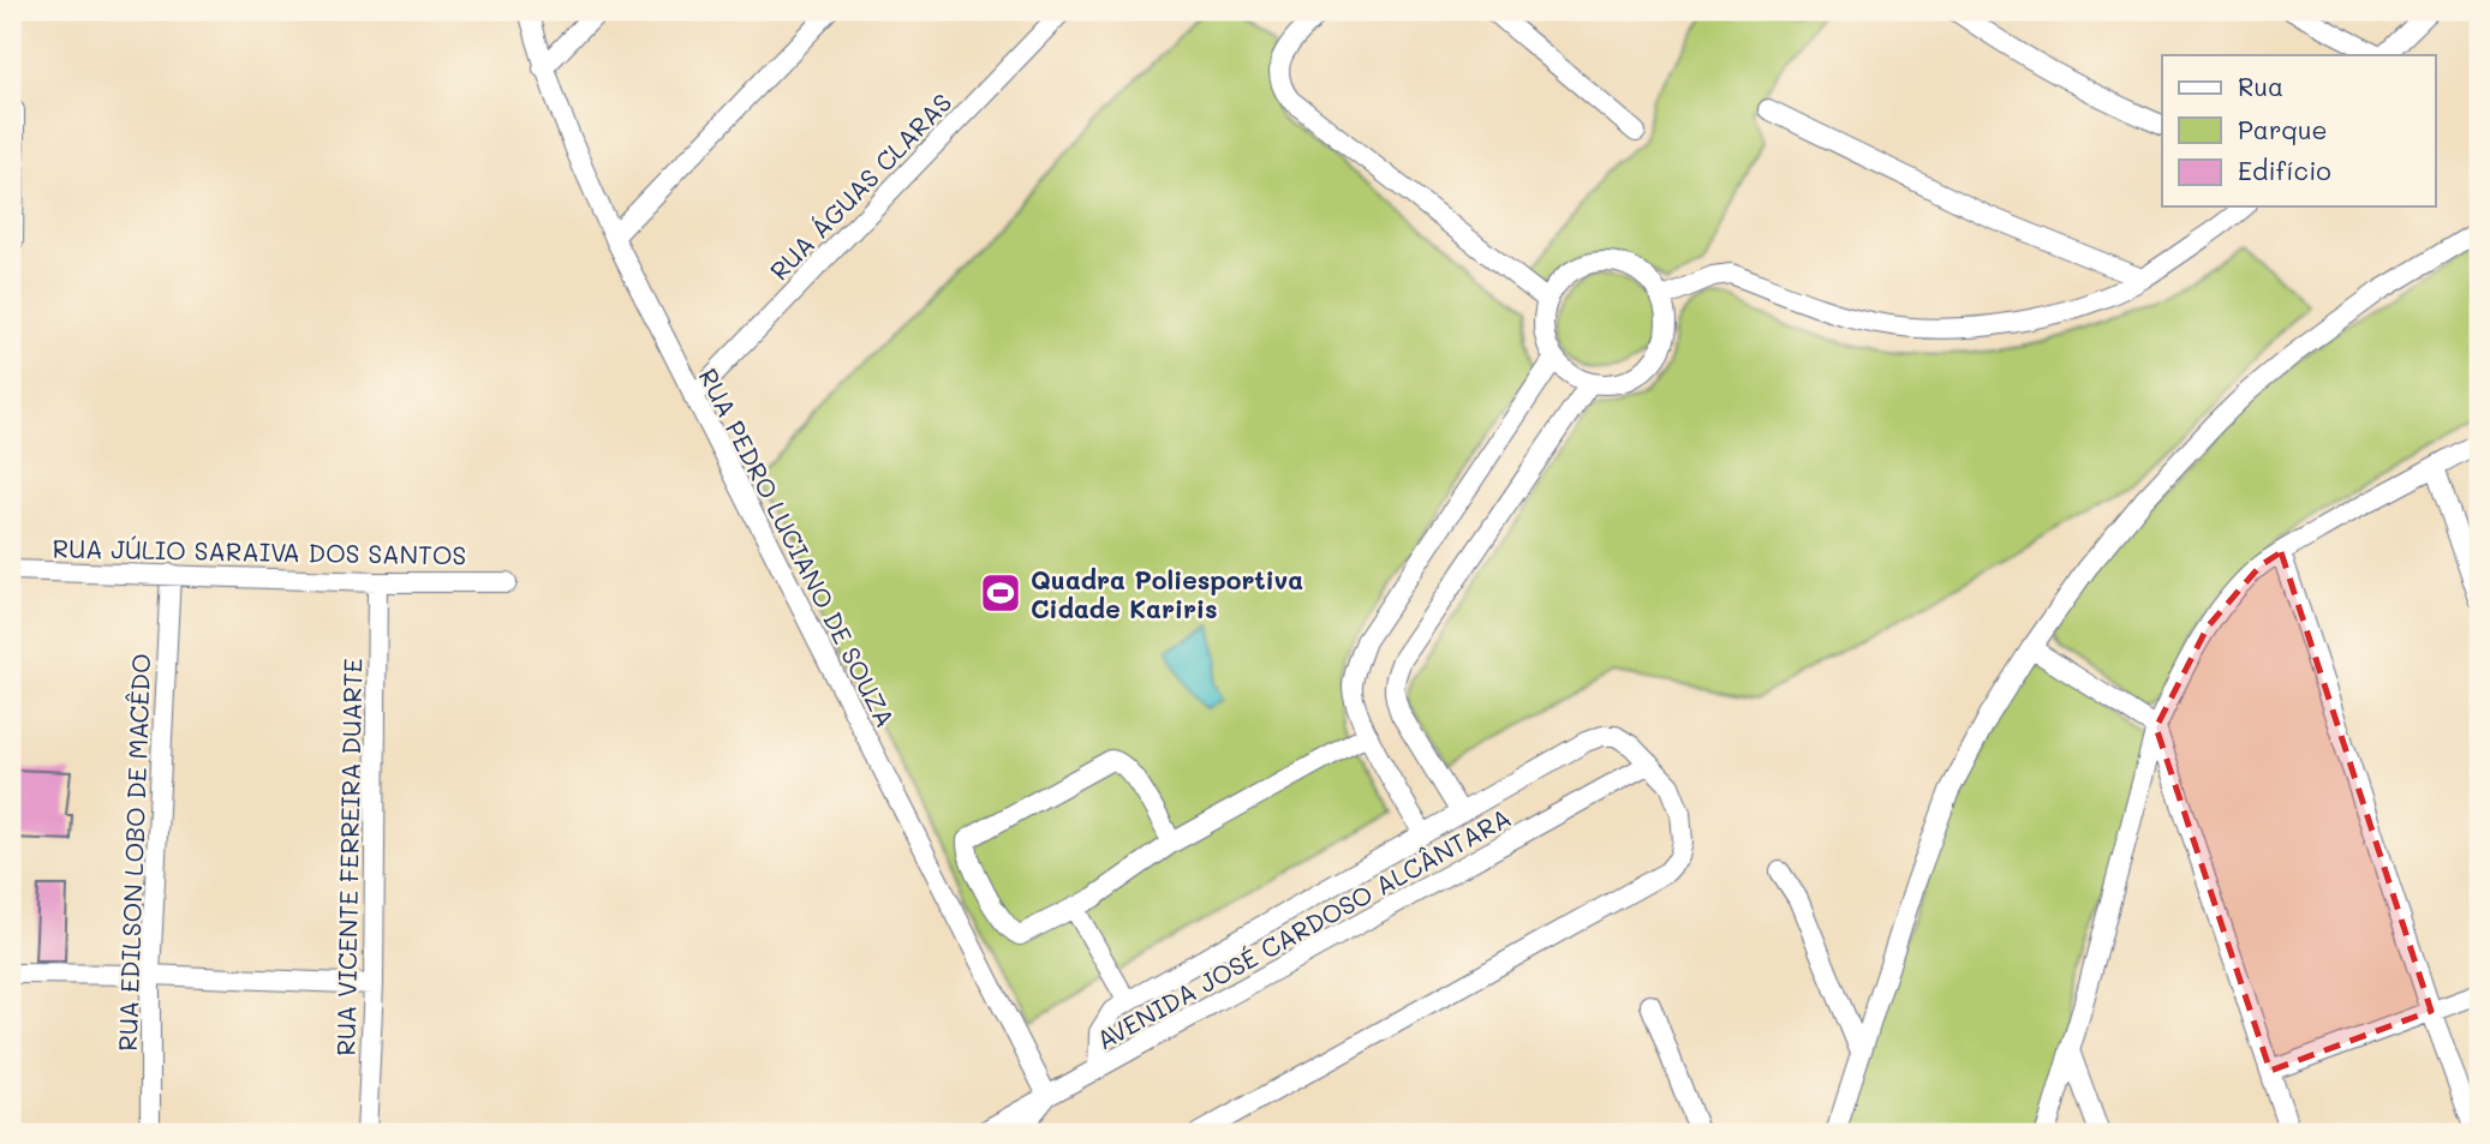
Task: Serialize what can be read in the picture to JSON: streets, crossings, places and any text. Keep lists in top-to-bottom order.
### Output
{
  "streets": {
    "street": [
      "RUA ÁGUAS CLARAS",
      "RUA PEDRO LUCIANO DE SOUZA",
      "RUA JÚLIO SARAIVA DOS SANTOS",
      "RUA EDILSON LOBO DE MACÊDO",
      "RUA VICENTE FERREIRA DUARTE",
      "AVENIDA JOSÉ CARDOSO ALCÂNTARA"
    ]
  },
  "crossings": [
    ["RUA ÁGUAS CLARAS", "RUA PEDRO LUCIANO DE SOUZA"],
    ["RUA PEDRO LUCIANO DE SOUZA", "AVENIDA JOSÉ CARDOSO ALCÂNTARA"],
    ["RUA JÚLIO SARAIVA DOS SANTOS", "RUA EDILSON LOBO DE MACÊDO"],
    ["RUA JÚLIO SARAIVA DOS SANTOS", "RUA VICENTE FERREIRA DUARTE"]
  ],
  "places": {
    "sports": ["Quadra Poliesportiva Cidade Kariris"]
  },
  "legend": ["Rua", "Parque", "Edifício"]
}
